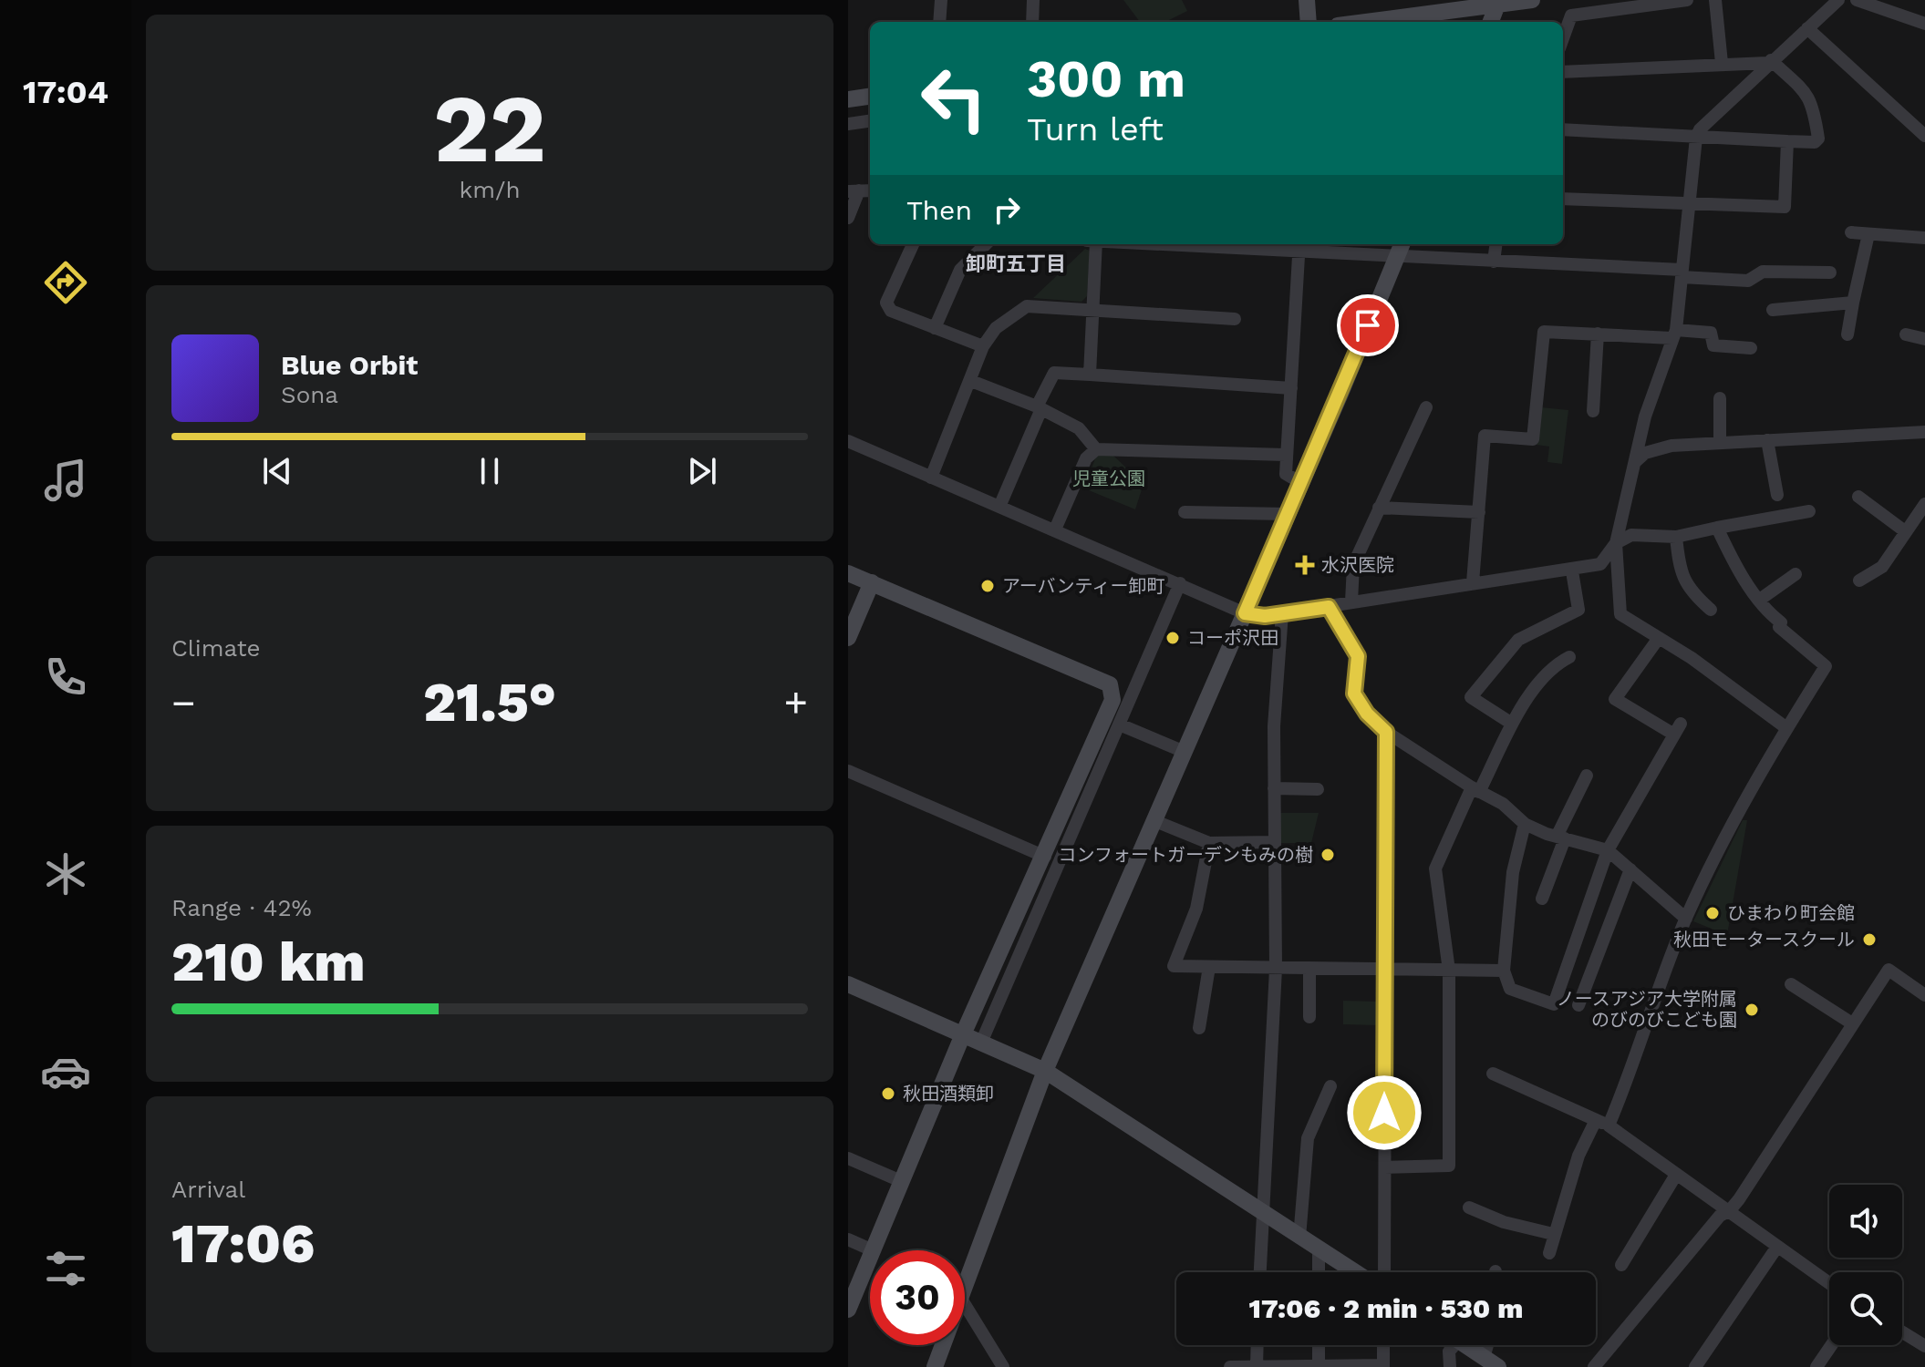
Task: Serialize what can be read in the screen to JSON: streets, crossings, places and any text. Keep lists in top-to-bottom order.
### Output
{
  "districts": ["卸町五丁目"],
  "parks": ["児童公園"],
  "places": {
    "health": ["水沢医院"],
    "other": [
      "アーバンティー卸町",
      "コーポ沢田",
      "コンフォートガーデンもみの樹",
      "ひまわり町会館",
      "秋田モータースクール",
      "ノースアジア大学附属 のびのびこども園",
      "秋田酒類卸"
    ]
  },
  "page": {
    "tabs": "17:04",
    "tile": [
      ["22", "km/h"],
      "Climate",
      ["Range · 42%", "210 km"],
      ["Arrival", "17:06"]
    ],
    "turn": ["300 m", "Turn left"],
    "then": "Then",
    "song": ["Blue Orbit", "Sona"],
    "heat": ["−", "21.5°", "+"],
    "limit": "30",
    "trip": "17:06 · 2 min · 530 m"
  }
}
